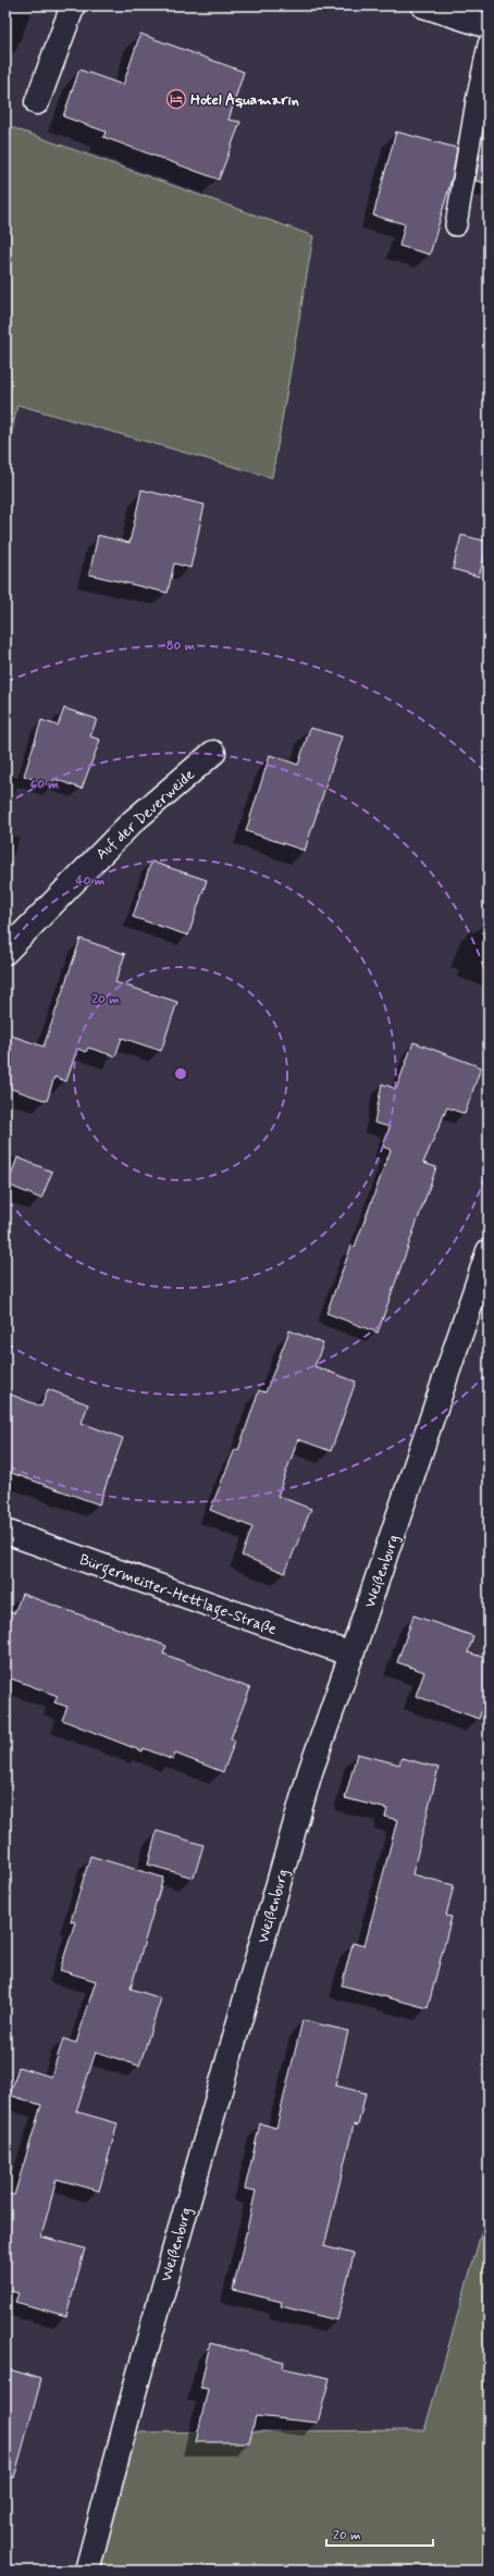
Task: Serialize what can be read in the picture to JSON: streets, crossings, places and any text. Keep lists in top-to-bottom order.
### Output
{
  "streets": {
    "street": ["Auf der Deverweide", "Weißenburg", "Bürgermeister-Hettlage-Straße"]
  },
  "crossings": [
    ["Weißenburg", "Bürgermeister-Hettlage-Straße"]
  ],
  "places": {
    "hotel": ["Hotel Aquamarin"]
  },
  "scale_bar": "20 m",
  "rings": [
    "80 m",
    "60 m",
    "40 m",
    "20 m"
  ]
}
